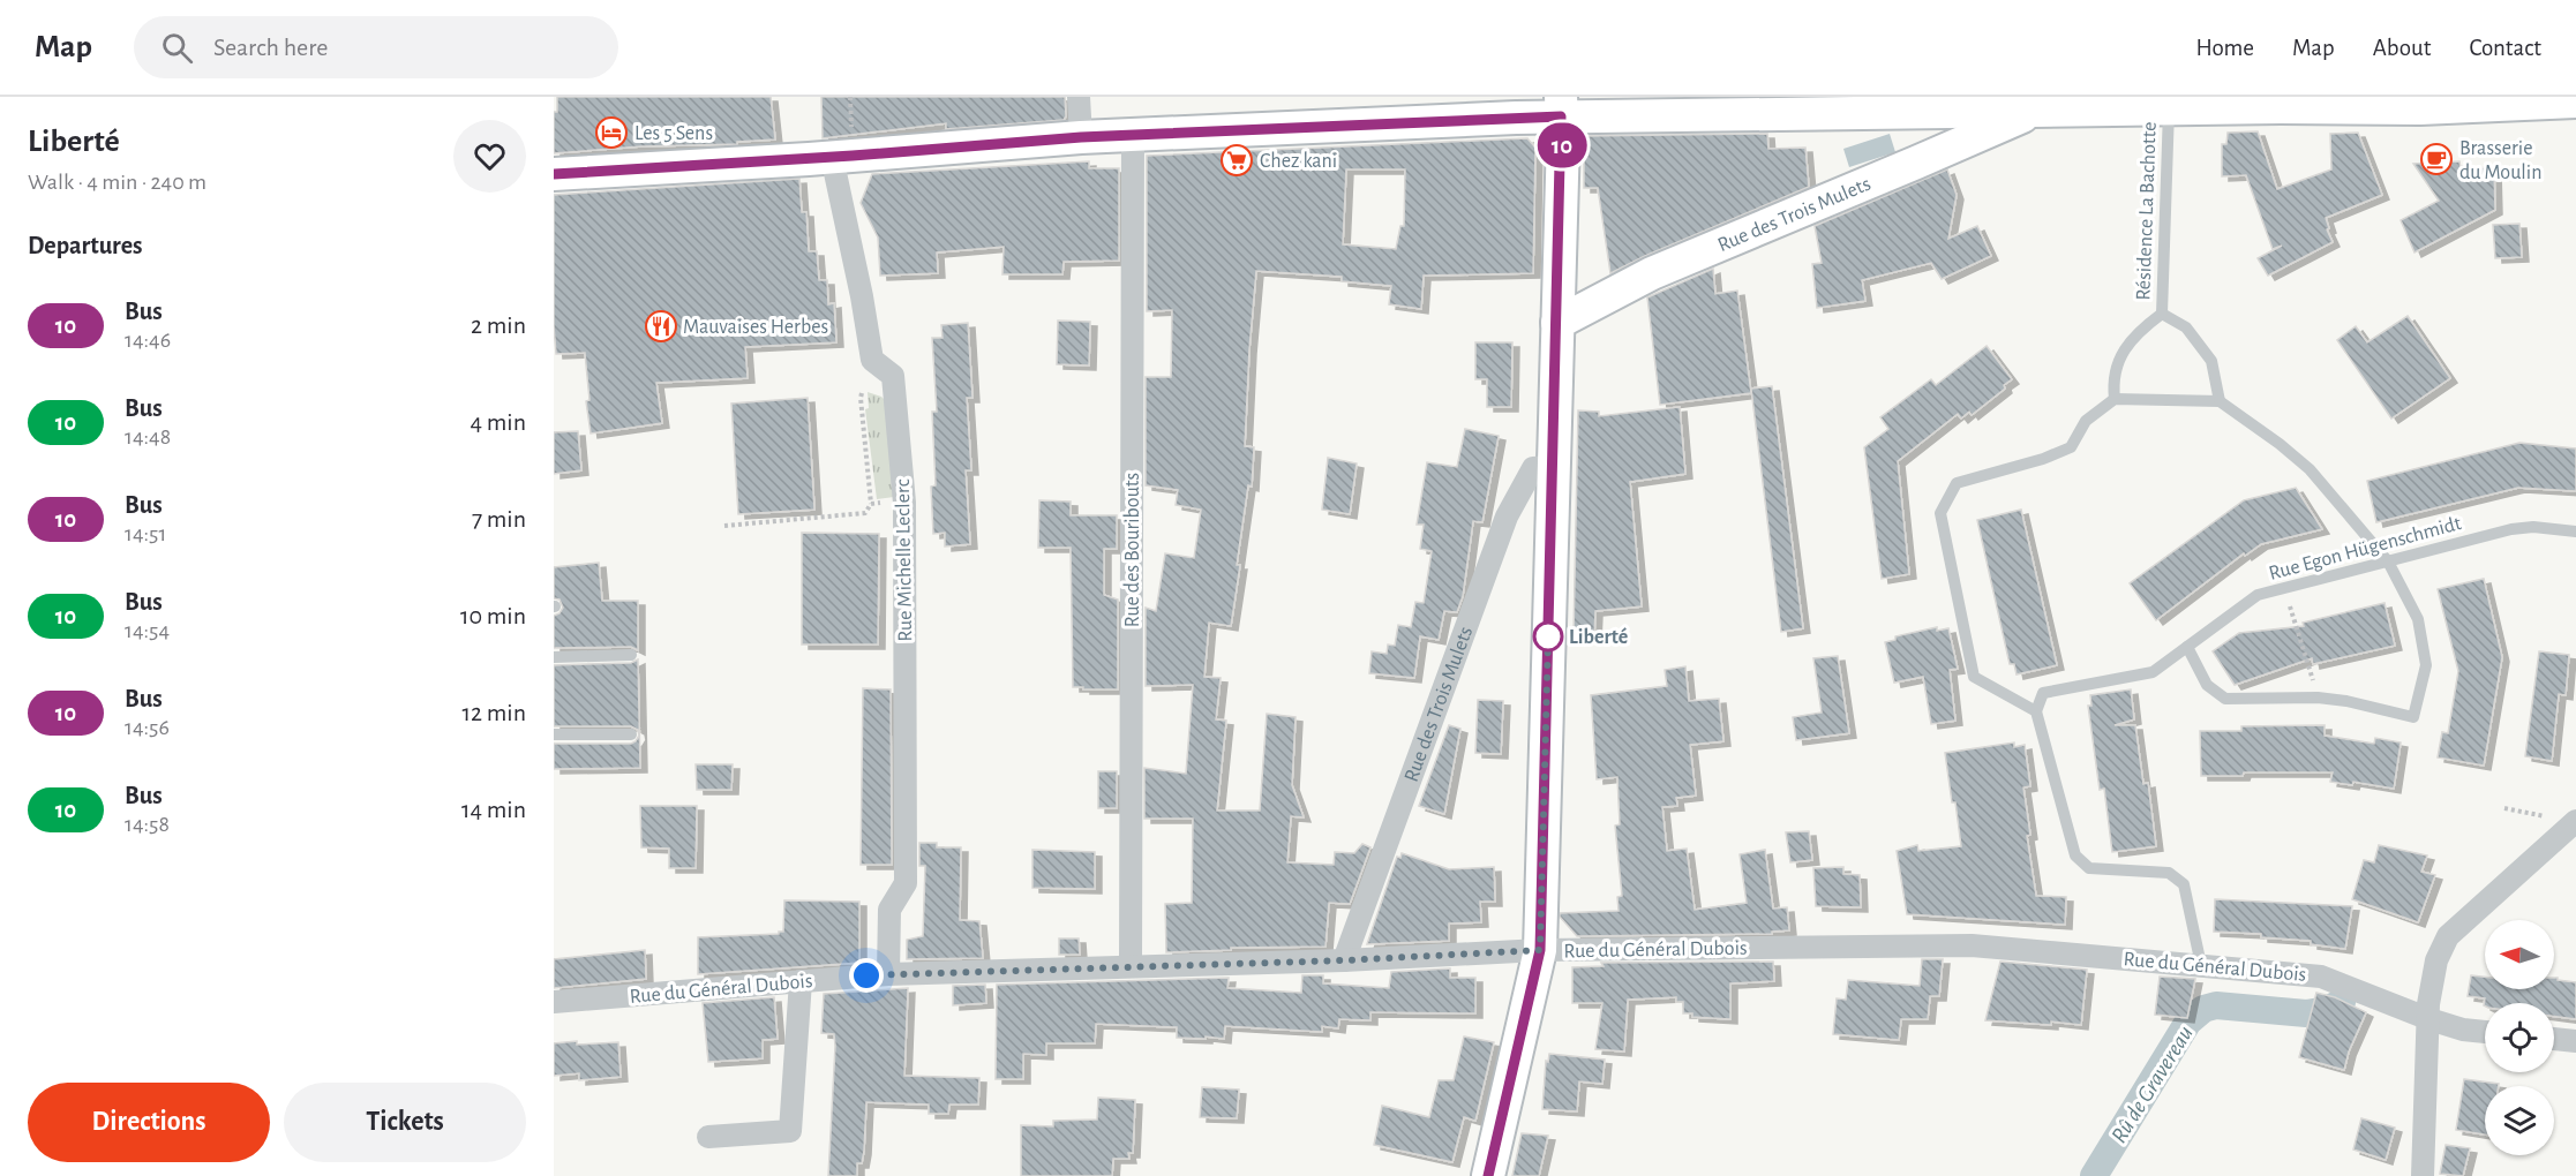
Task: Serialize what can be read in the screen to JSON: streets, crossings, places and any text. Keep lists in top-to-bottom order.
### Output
{
  "streets": {
    "main road": ["Rue des Trois Mulets"],
    "street": ["Rue des Bouribouts", "Rue Michelle Leclerc", "Rue du Général Dubois"],
    "lane": ["Résidence La Bachotte", "Rue Egon Hügenschmidt"]
  },
  "crossings": [
    ["Rue des Trois Mulets", "Rue du Général Dubois"],
    ["Rue des Bouribouts", "Rue du Général Dubois"],
    ["Rue Michelle Leclerc", "Rue du Général Dubois"]
  ],
  "water": ["Rû de Gravereau"],
  "places": {
    "hotel": ["Les 5 Sens"],
    "cafe": ["Brasserie du Moulin"],
    "supermarket": ["Chez kani"],
    "restaurant": ["Mauvaises Herbes"],
    "other": ["Liberté"]
  },
  "lines": ["bus line 10"],
  "north": "left",
  "page": {
    "header": "Map",
    "search": "Search here",
    "nav": [
      "Home",
      "Map",
      "About",
      "Contact"
    ],
    "heading": [
      ["Liberté", "Walk · 4 min · 240 m"],
      "Departures"
    ],
    "on_map": "10",
    "list": [
      {
        "mark": "10",
        "name": "Bus",
        "note": "14:46",
        "value": "2 min"
      },
      {
        "mark": "10",
        "name": "Bus",
        "note": "14:48",
        "value": "4 min"
      },
      {
        "mark": "10",
        "name": "Bus",
        "note": "14:51",
        "value": "7 min"
      },
      {
        "mark": "10",
        "name": "Bus",
        "note": "14:54",
        "value": "10 min"
      },
      {
        "mark": "10",
        "name": "Bus",
        "note": "14:56",
        "value": "12 min"
      },
      {
        "mark": "10",
        "name": "Bus",
        "note": "14:58",
        "value": "14 min"
      }
    ],
    "buttons": ["Directions", "Tickets"]
  }
}
